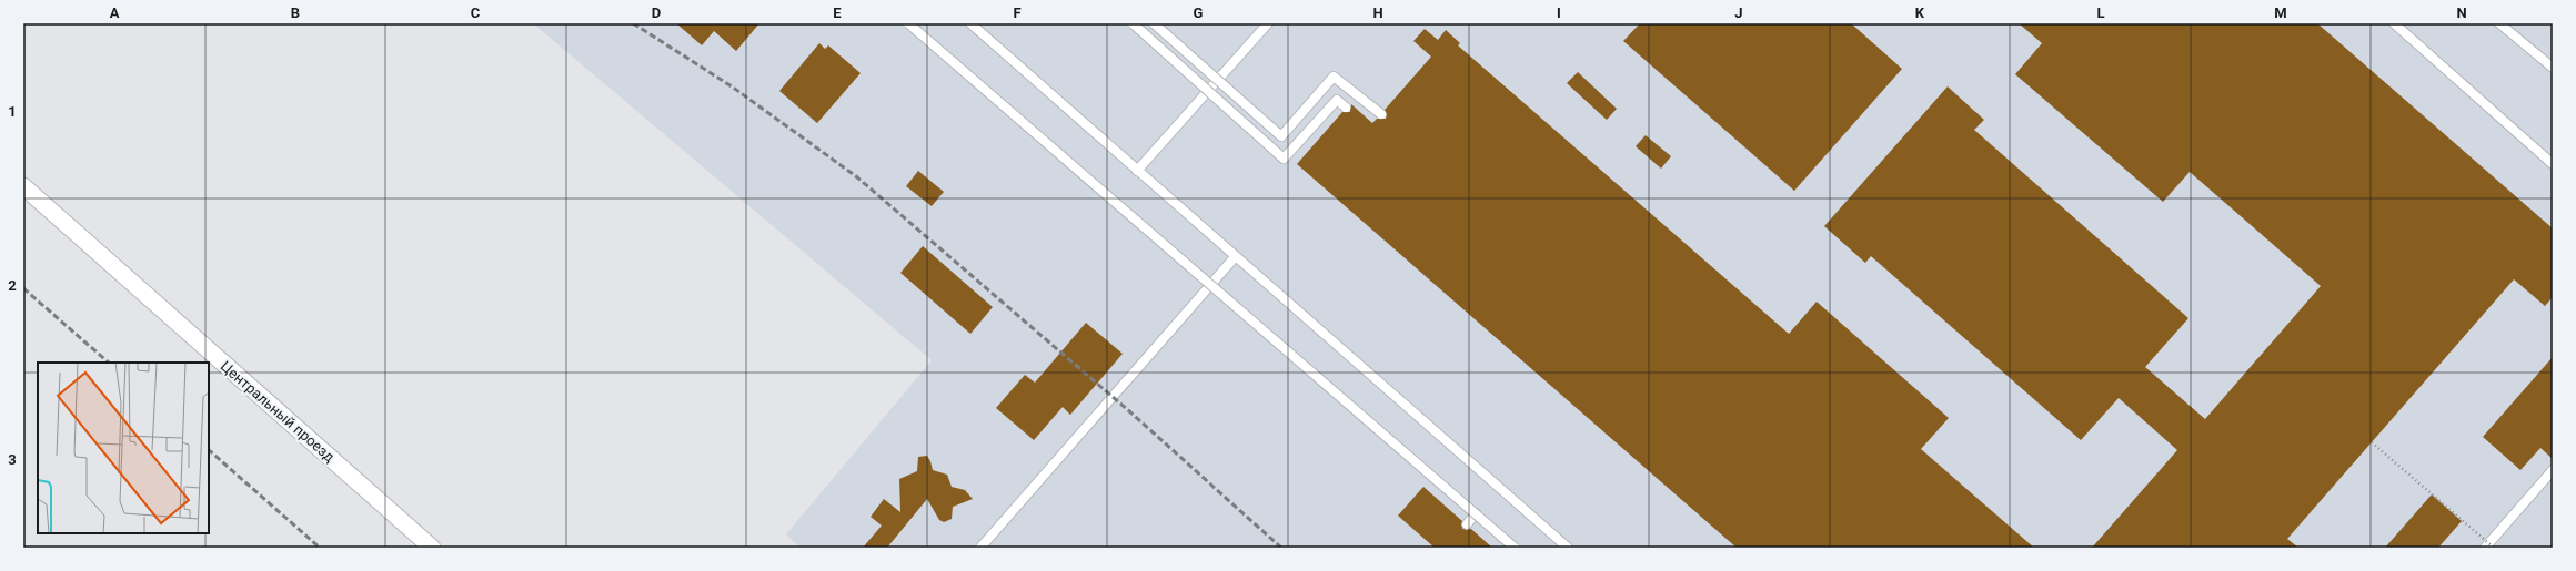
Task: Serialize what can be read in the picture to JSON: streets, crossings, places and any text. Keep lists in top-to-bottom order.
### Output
{
  "streets": {
    "street": ["Центральный проезд"]
  },
  "grid": {
    "columns": [
      "A",
      "B",
      "C",
      "D",
      "E",
      "F",
      "G",
      "H",
      "I",
      "J",
      "K",
      "L",
      "M",
      "N"
    ],
    "rows": ["1", "2", "3"]
  }
}
